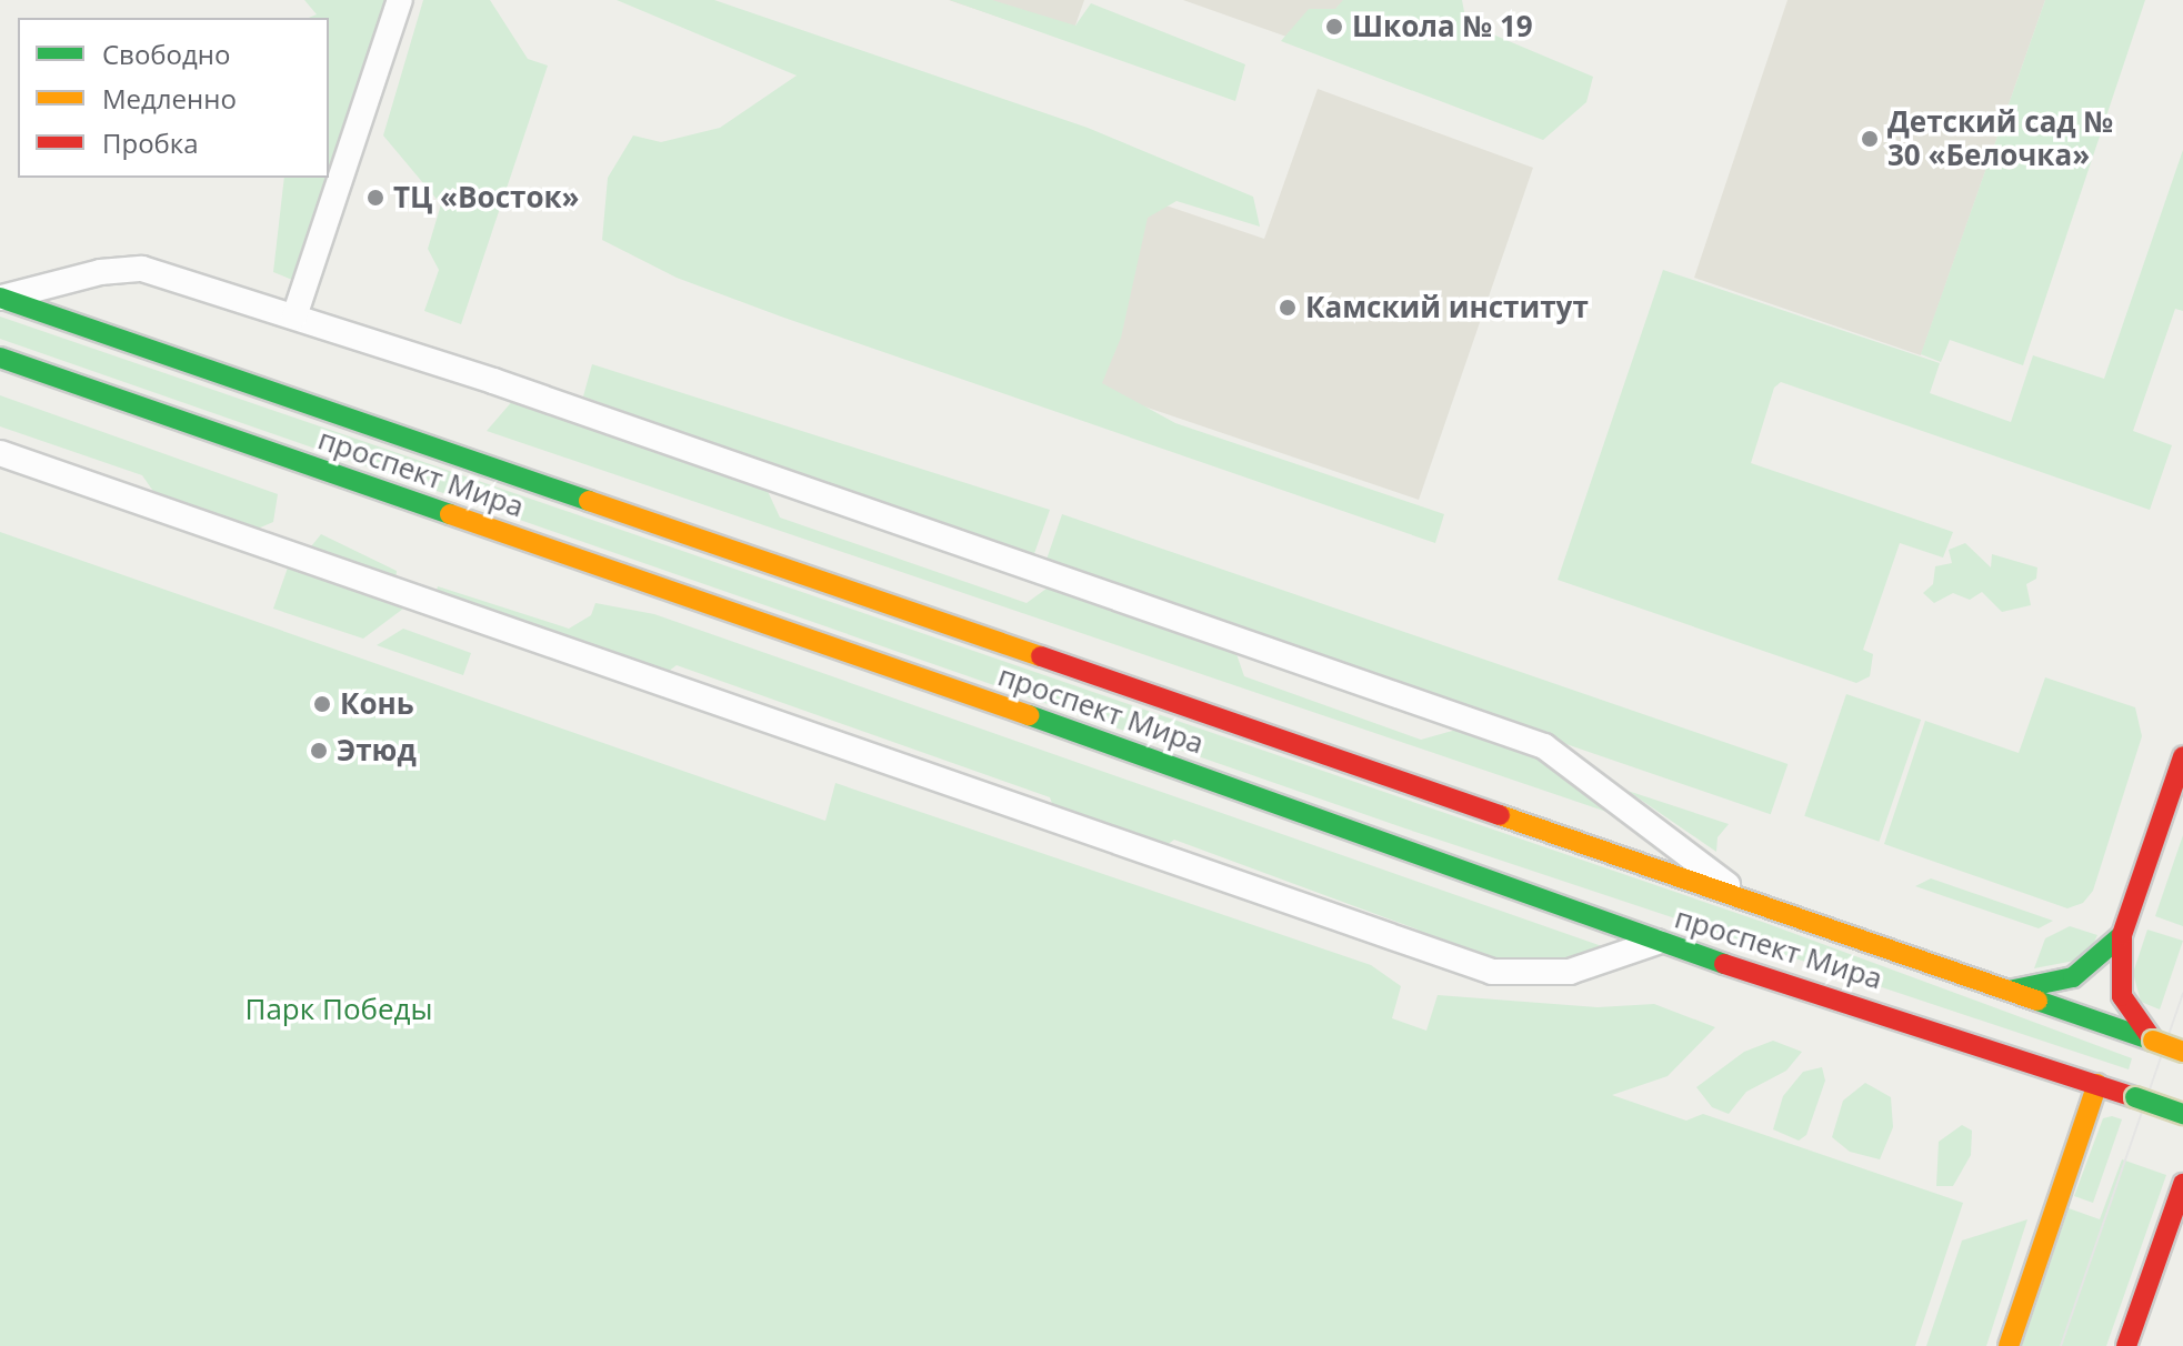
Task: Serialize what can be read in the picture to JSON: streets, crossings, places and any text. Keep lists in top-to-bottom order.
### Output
{
  "streets": {
    "main road": ["проспект Мира"]
  },
  "parks": ["Парк Победы"],
  "places": [
    "Школа № 19",
    "Детский сад № 30 «Белочка»",
    "ТЦ «Восток»",
    "Камский институт",
    "Конь",
    "Этюд"
  ],
  "legend": ["Свободно", "Медленно", "Пробка"]
}
